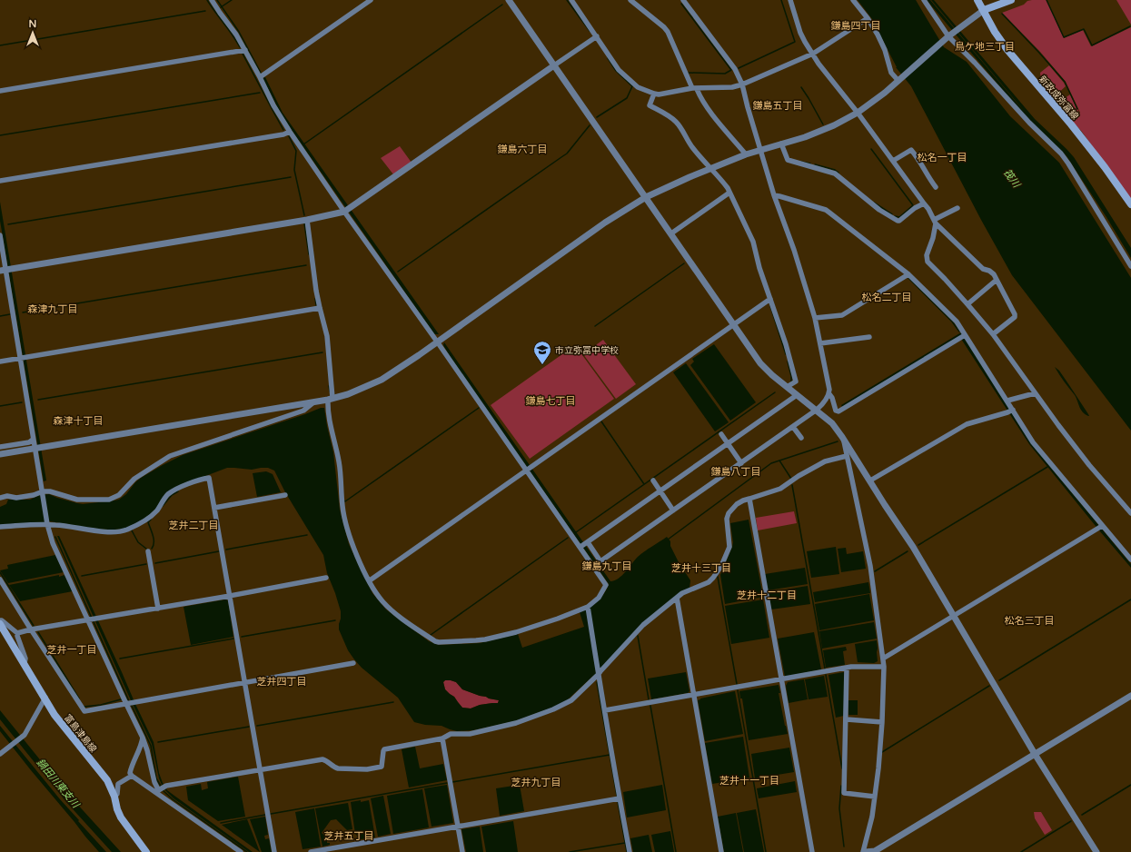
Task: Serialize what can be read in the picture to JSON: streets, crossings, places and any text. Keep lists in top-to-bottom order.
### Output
{
  "streets": {
    "main road": ["新政成弥富線", "富島津島線"]
  },
  "districts": [
    "鎌島四丁目",
    "鳥ケ地三丁目",
    "鎌島五丁目",
    "鎌島六丁目",
    "松名一丁目",
    "松名二丁目",
    "森津九丁目",
    "鎌島七丁目",
    "森津十丁目",
    "鎌島八丁目",
    "芝井二丁目",
    "鎌島九丁目",
    "芝井十三丁目",
    "芝井十二丁目",
    "松名三丁目",
    "芝井一丁目",
    "芝井四丁目",
    "芝井十一丁目",
    "芝井九丁目",
    "芝井五丁目"
  ],
  "water": ["筏川", "鍋田川東支川"],
  "places": {
    "school or university": ["市立弥冨中学校"]
  },
  "north": "top"
}
